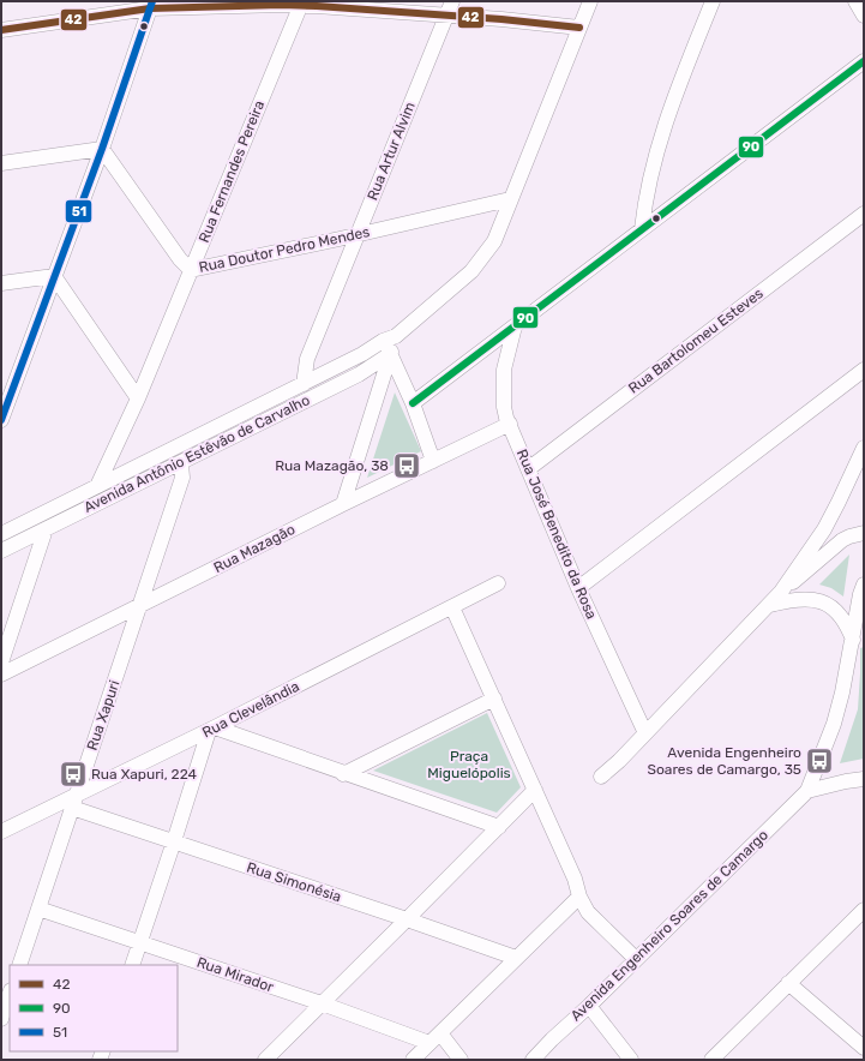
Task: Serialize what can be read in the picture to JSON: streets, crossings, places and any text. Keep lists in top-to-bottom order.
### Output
{
  "streets": {
    "street": [
      "Rua Artur Alvim",
      "Rua Fernandes Pereira",
      "Rua Doutor Pedro Mendes",
      "Rua Bartolomeu Esteves",
      "Avenida Antônio Estêvão de Carvalho",
      "Rua José Benedito da Rosa",
      "Rua Mazagão",
      "Rua Clevelândia",
      "Rua Xapuri",
      "Rua Simonésia",
      "Avenida Engenheiro Soares de Camargo",
      "Rua Mirador"
    ]
  },
  "crossings": [
    ["Rua Artur Alvim", "Rua Doutor Pedro Mendes"],
    ["Rua Artur Alvim", "Avenida Antônio Estêvão de Carvalho"],
    ["Rua Fernandes Pereira", "Rua Doutor Pedro Mendes"],
    ["Rua Fernandes Pereira", "Avenida Antônio Estêvão de Carvalho"],
    ["Rua Doutor Pedro Mendes", "Avenida Antônio Estêvão de Carvalho"],
    ["Rua Bartolomeu Esteves", "Rua José Benedito da Rosa"],
    ["Avenida Antônio Estêvão de Carvalho", "Rua Xapuri"],
    ["Rua José Benedito da Rosa", "Rua Mazagão"],
    ["Rua Mazagão", "Rua Xapuri"],
    ["Rua Clevelândia", "Rua Xapuri"],
    ["Rua Clevelândia", "Rua Simonésia"],
    ["Rua Xapuri", "Rua Simonésia"],
    ["Rua Xapuri", "Rua Mirador"]
  ],
  "parks": ["Praça Miguelópolis"],
  "places": {
    "bus stop": ["Rua Mazagão, 38", "Avenida Engenheiro Soares de Camargo, 35", "Rua Xapuri, 224"]
  },
  "lines": ["transit line 51", "transit line 42", "transit line 90"],
  "legend": ["42", "90", "51"]
}
